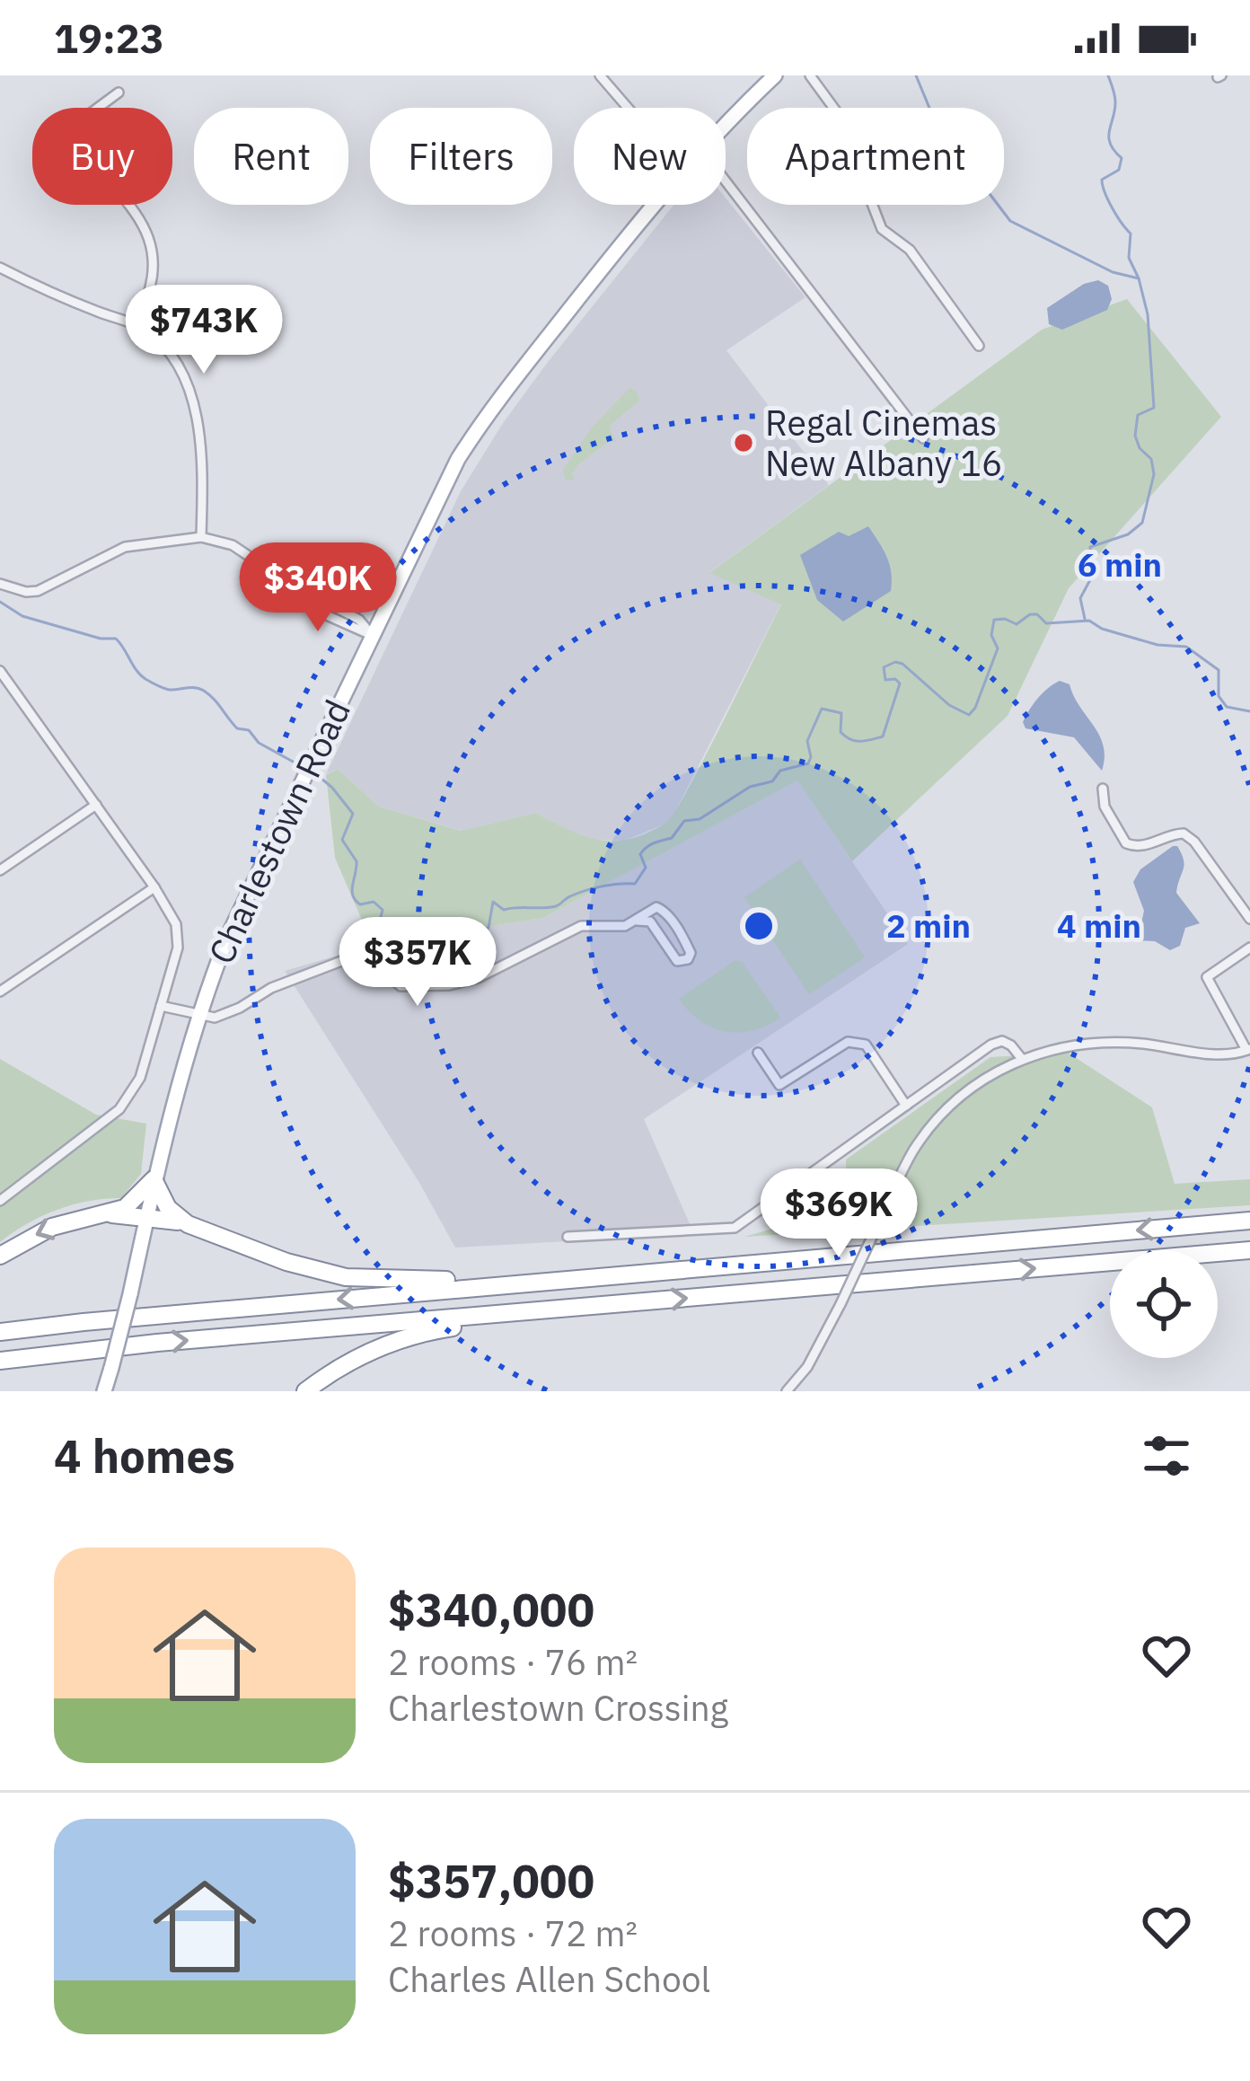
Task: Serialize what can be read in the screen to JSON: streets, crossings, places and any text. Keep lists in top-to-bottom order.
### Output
{
  "streets": {
    "main road": ["Charlestown Road"]
  },
  "places": ["Regal Cinemas New Albany 16"],
  "page": {
    "status": "19:23",
    "chip": [
      "Buy",
      "Rent",
      "Filters",
      "New",
      "Apartment"
    ],
    "price": [
      "$743K",
      "$340K",
      "$357K",
      "$369K"
    ],
    "heading": "4 homes",
    "list": [
      {
        "name": "$340,000",
        "note": "2 rooms · 76 m² · Charlestown Crossing"
      },
      {
        "name": "$357,000",
        "note": "2 rooms · 72 m² · Charles Allen School"
      }
    ]
  },
  "rings": ["6 min", "2 min", "4 min"]
}
